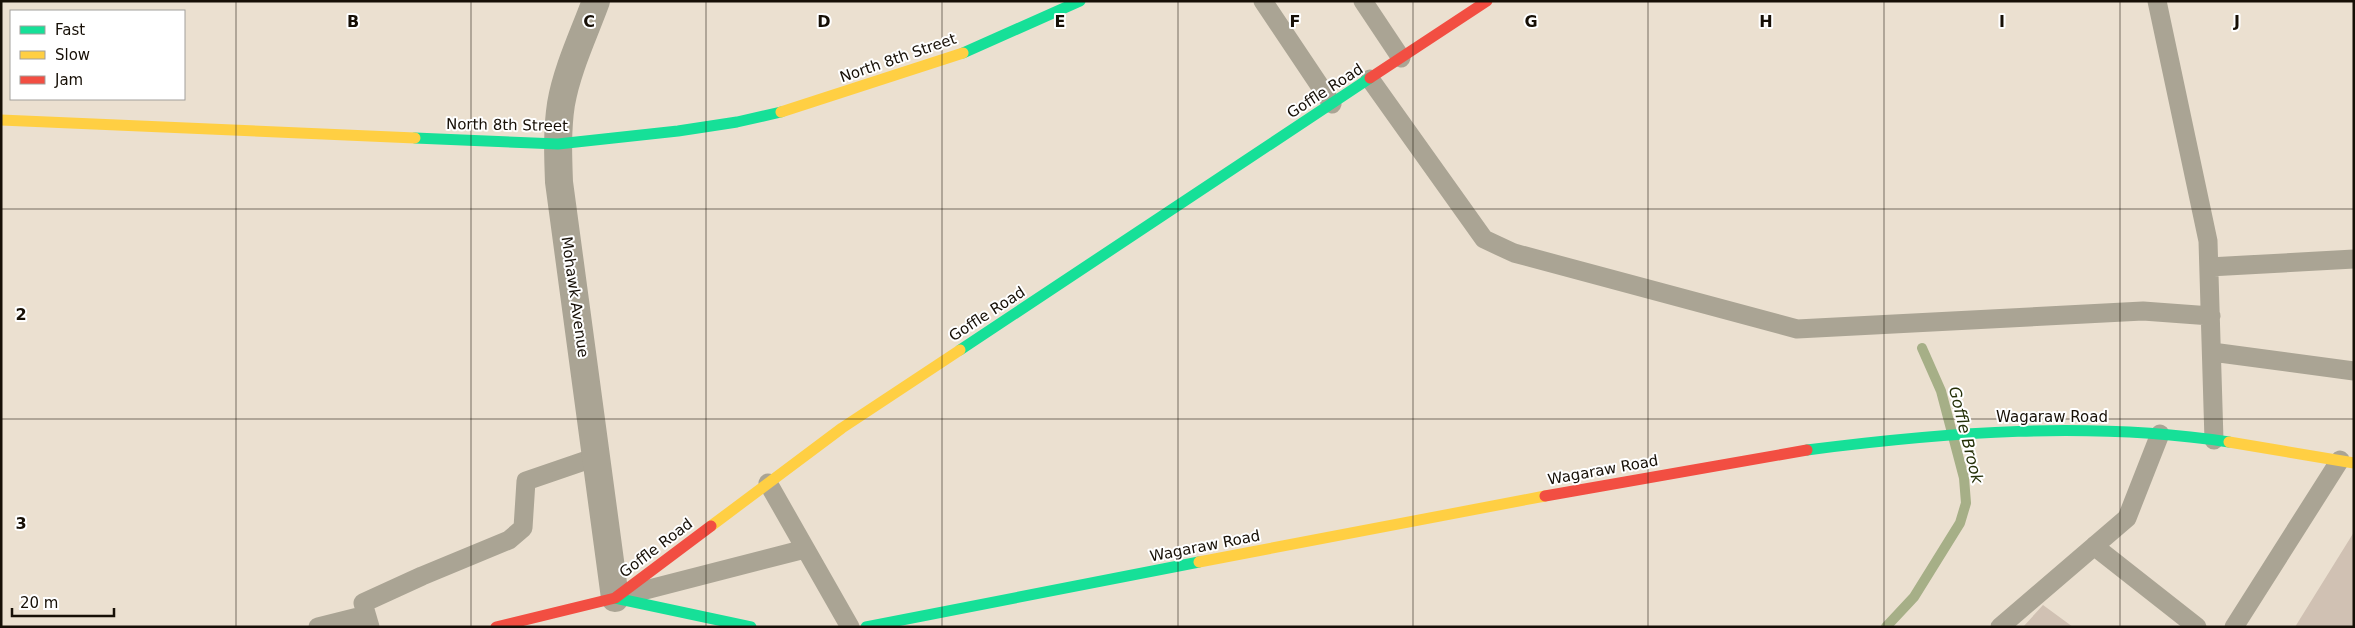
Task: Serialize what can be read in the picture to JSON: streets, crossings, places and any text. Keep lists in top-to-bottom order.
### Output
{
  "streets": {
    "main road": ["North 8th Street", "Goffle Road", "Wagaraw Road"],
    "street": ["Mohawk Avenue"]
  },
  "crossings": [
    ["North 8th Street", "Mohawk Avenue"],
    ["Goffle Road", "Mohawk Avenue"]
  ],
  "water": ["Goffle Brook"],
  "legend": ["Fast", "Slow", "Jam"],
  "scale_bar": "20 m",
  "grid": {
    "columns": [
      "B",
      "C",
      "D",
      "E",
      "F",
      "G",
      "H",
      "I",
      "J"
    ],
    "rows": ["2", "3"]
  }
}
